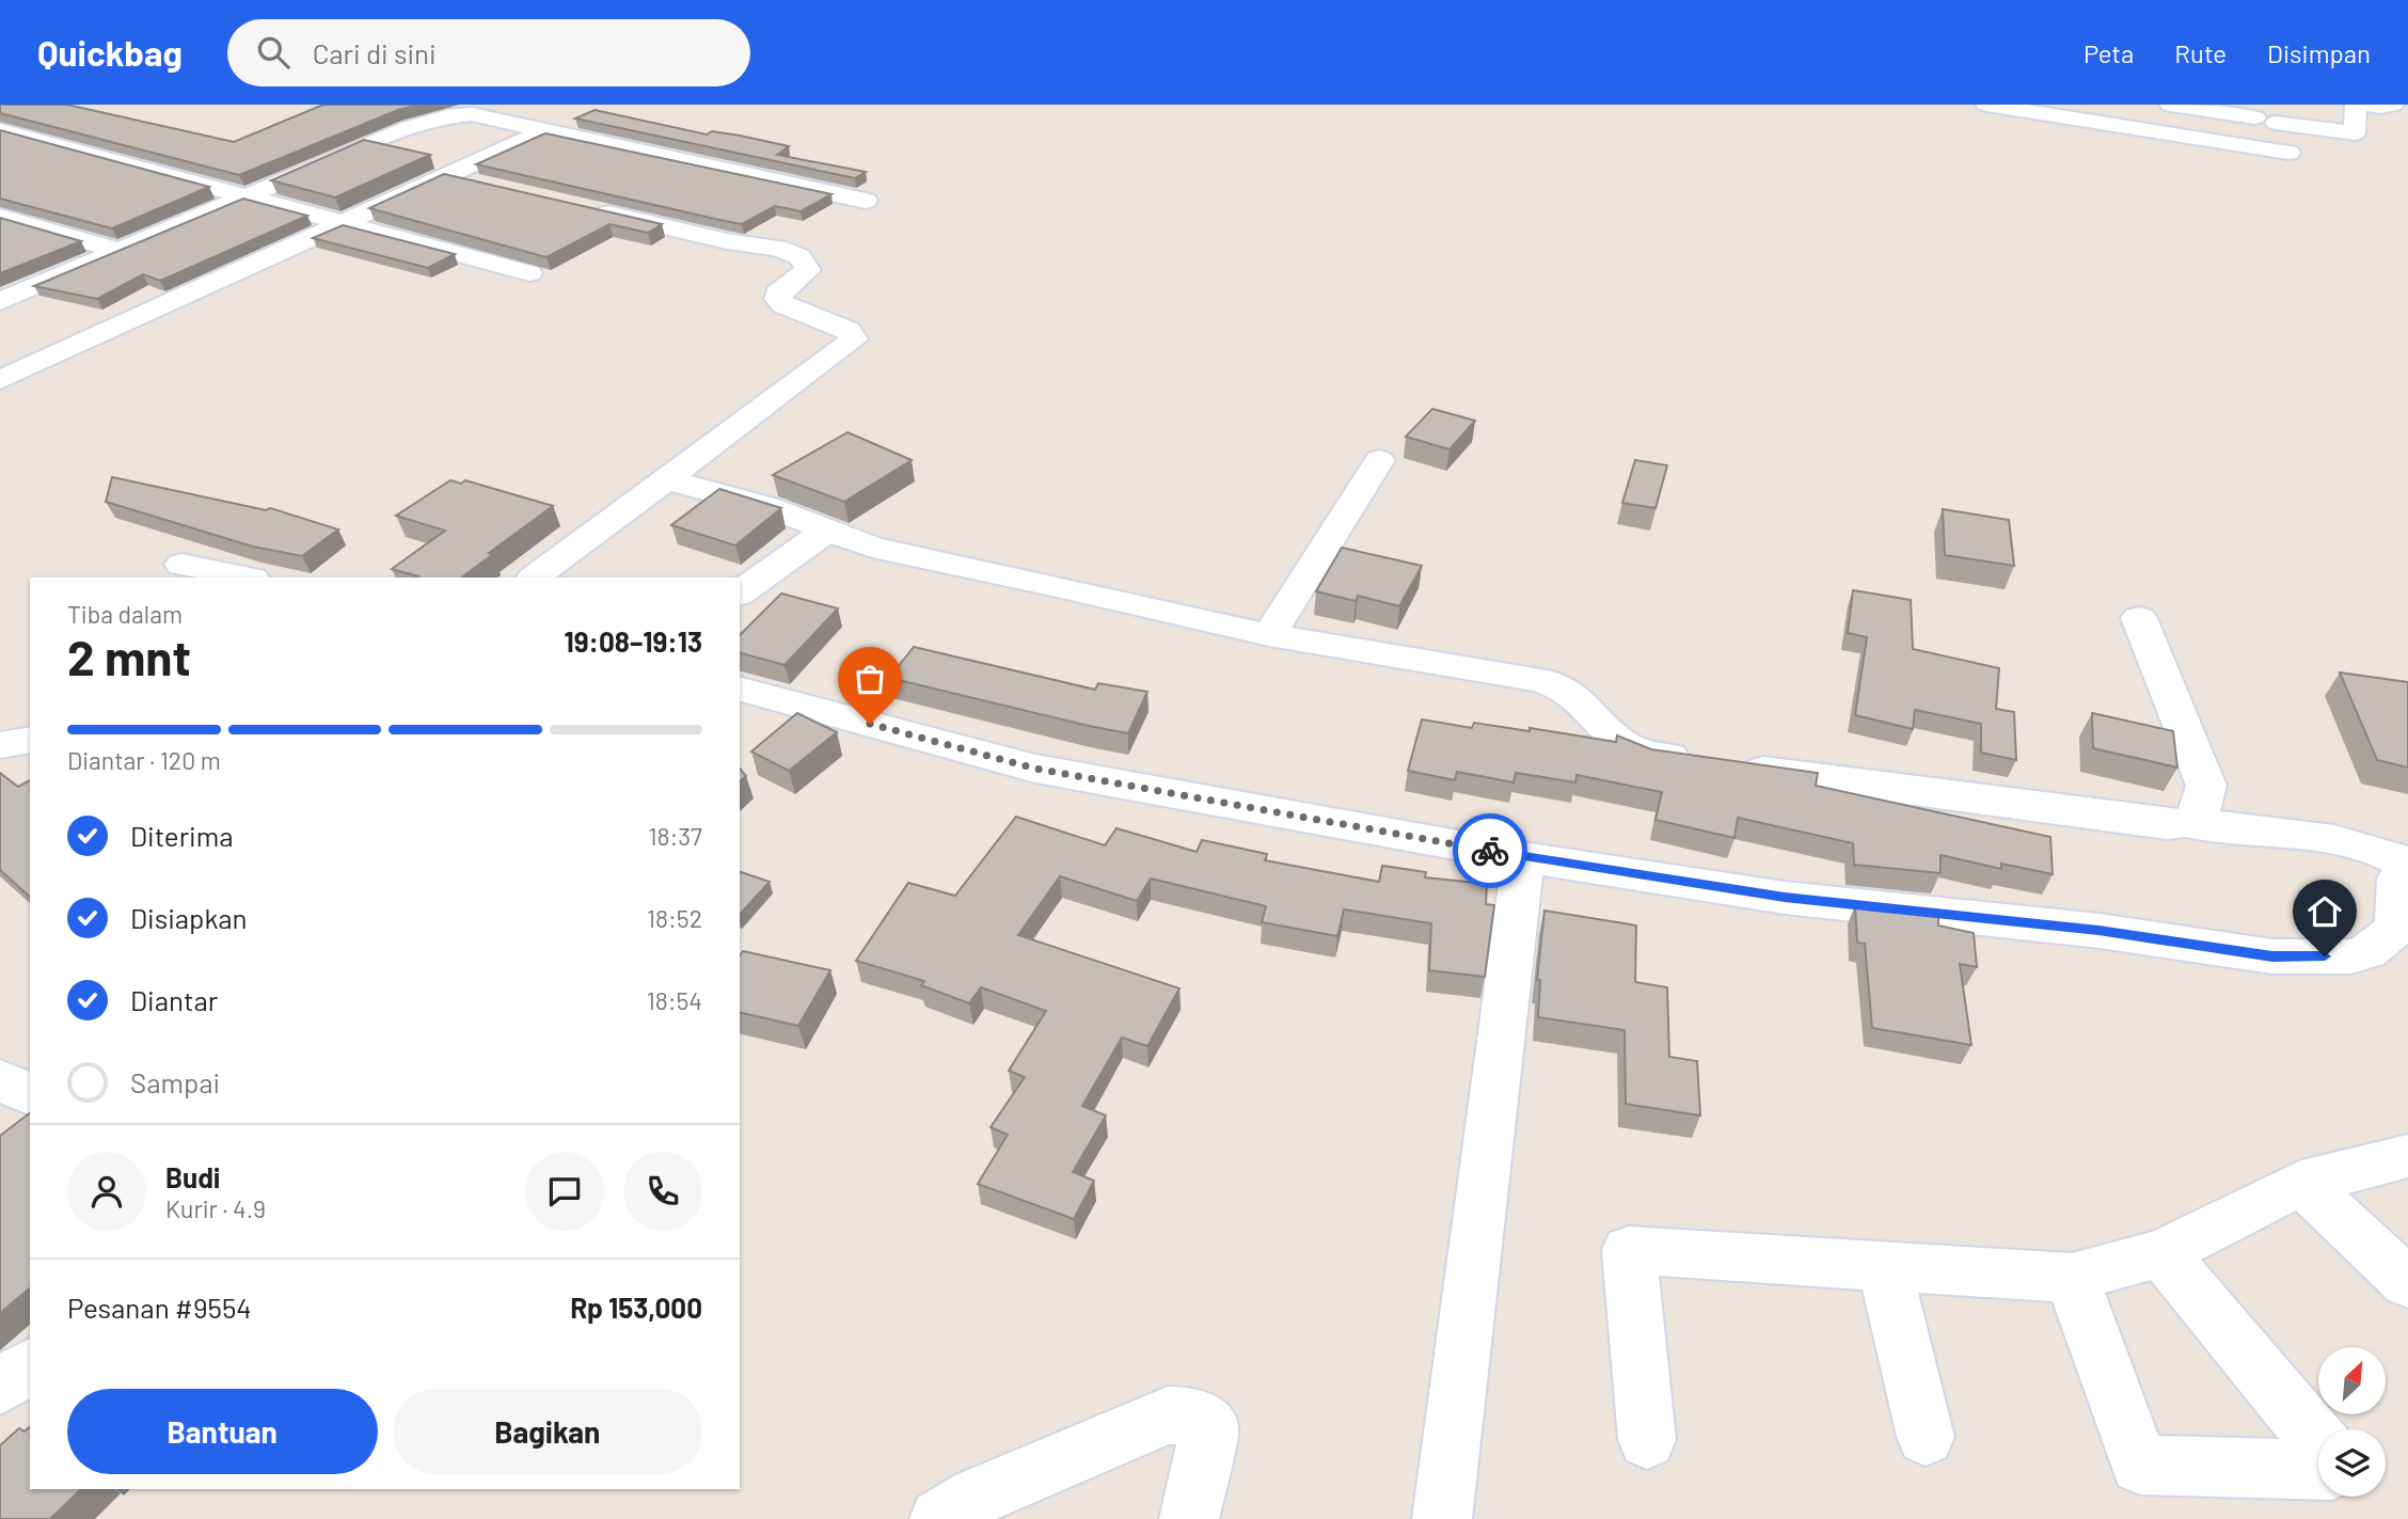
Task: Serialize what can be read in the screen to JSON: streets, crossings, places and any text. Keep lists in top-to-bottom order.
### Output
{
  "north": "top right",
  "page": {
    "header": "Quickbag",
    "search": "Cari di sini",
    "nav": ["Peta", "Rute", "Disimpan"],
    "heading": ["2 mnt", "Tiba dalam", "19:08–19:13"],
    "panel": [
      "Budi",
      "Kurir · 4.9",
      "Pesanan #9554",
      "Rp 153,000"
    ],
    "bar": "Diantar · 120 m",
    "list": [
      ["Diterima", "18:37"],
      ["Disiapkan", "18:52"],
      ["Diantar", "18:54"],
      "Sampai"
    ],
    "buttons": ["Bantuan", "Bagikan"]
  }
}
